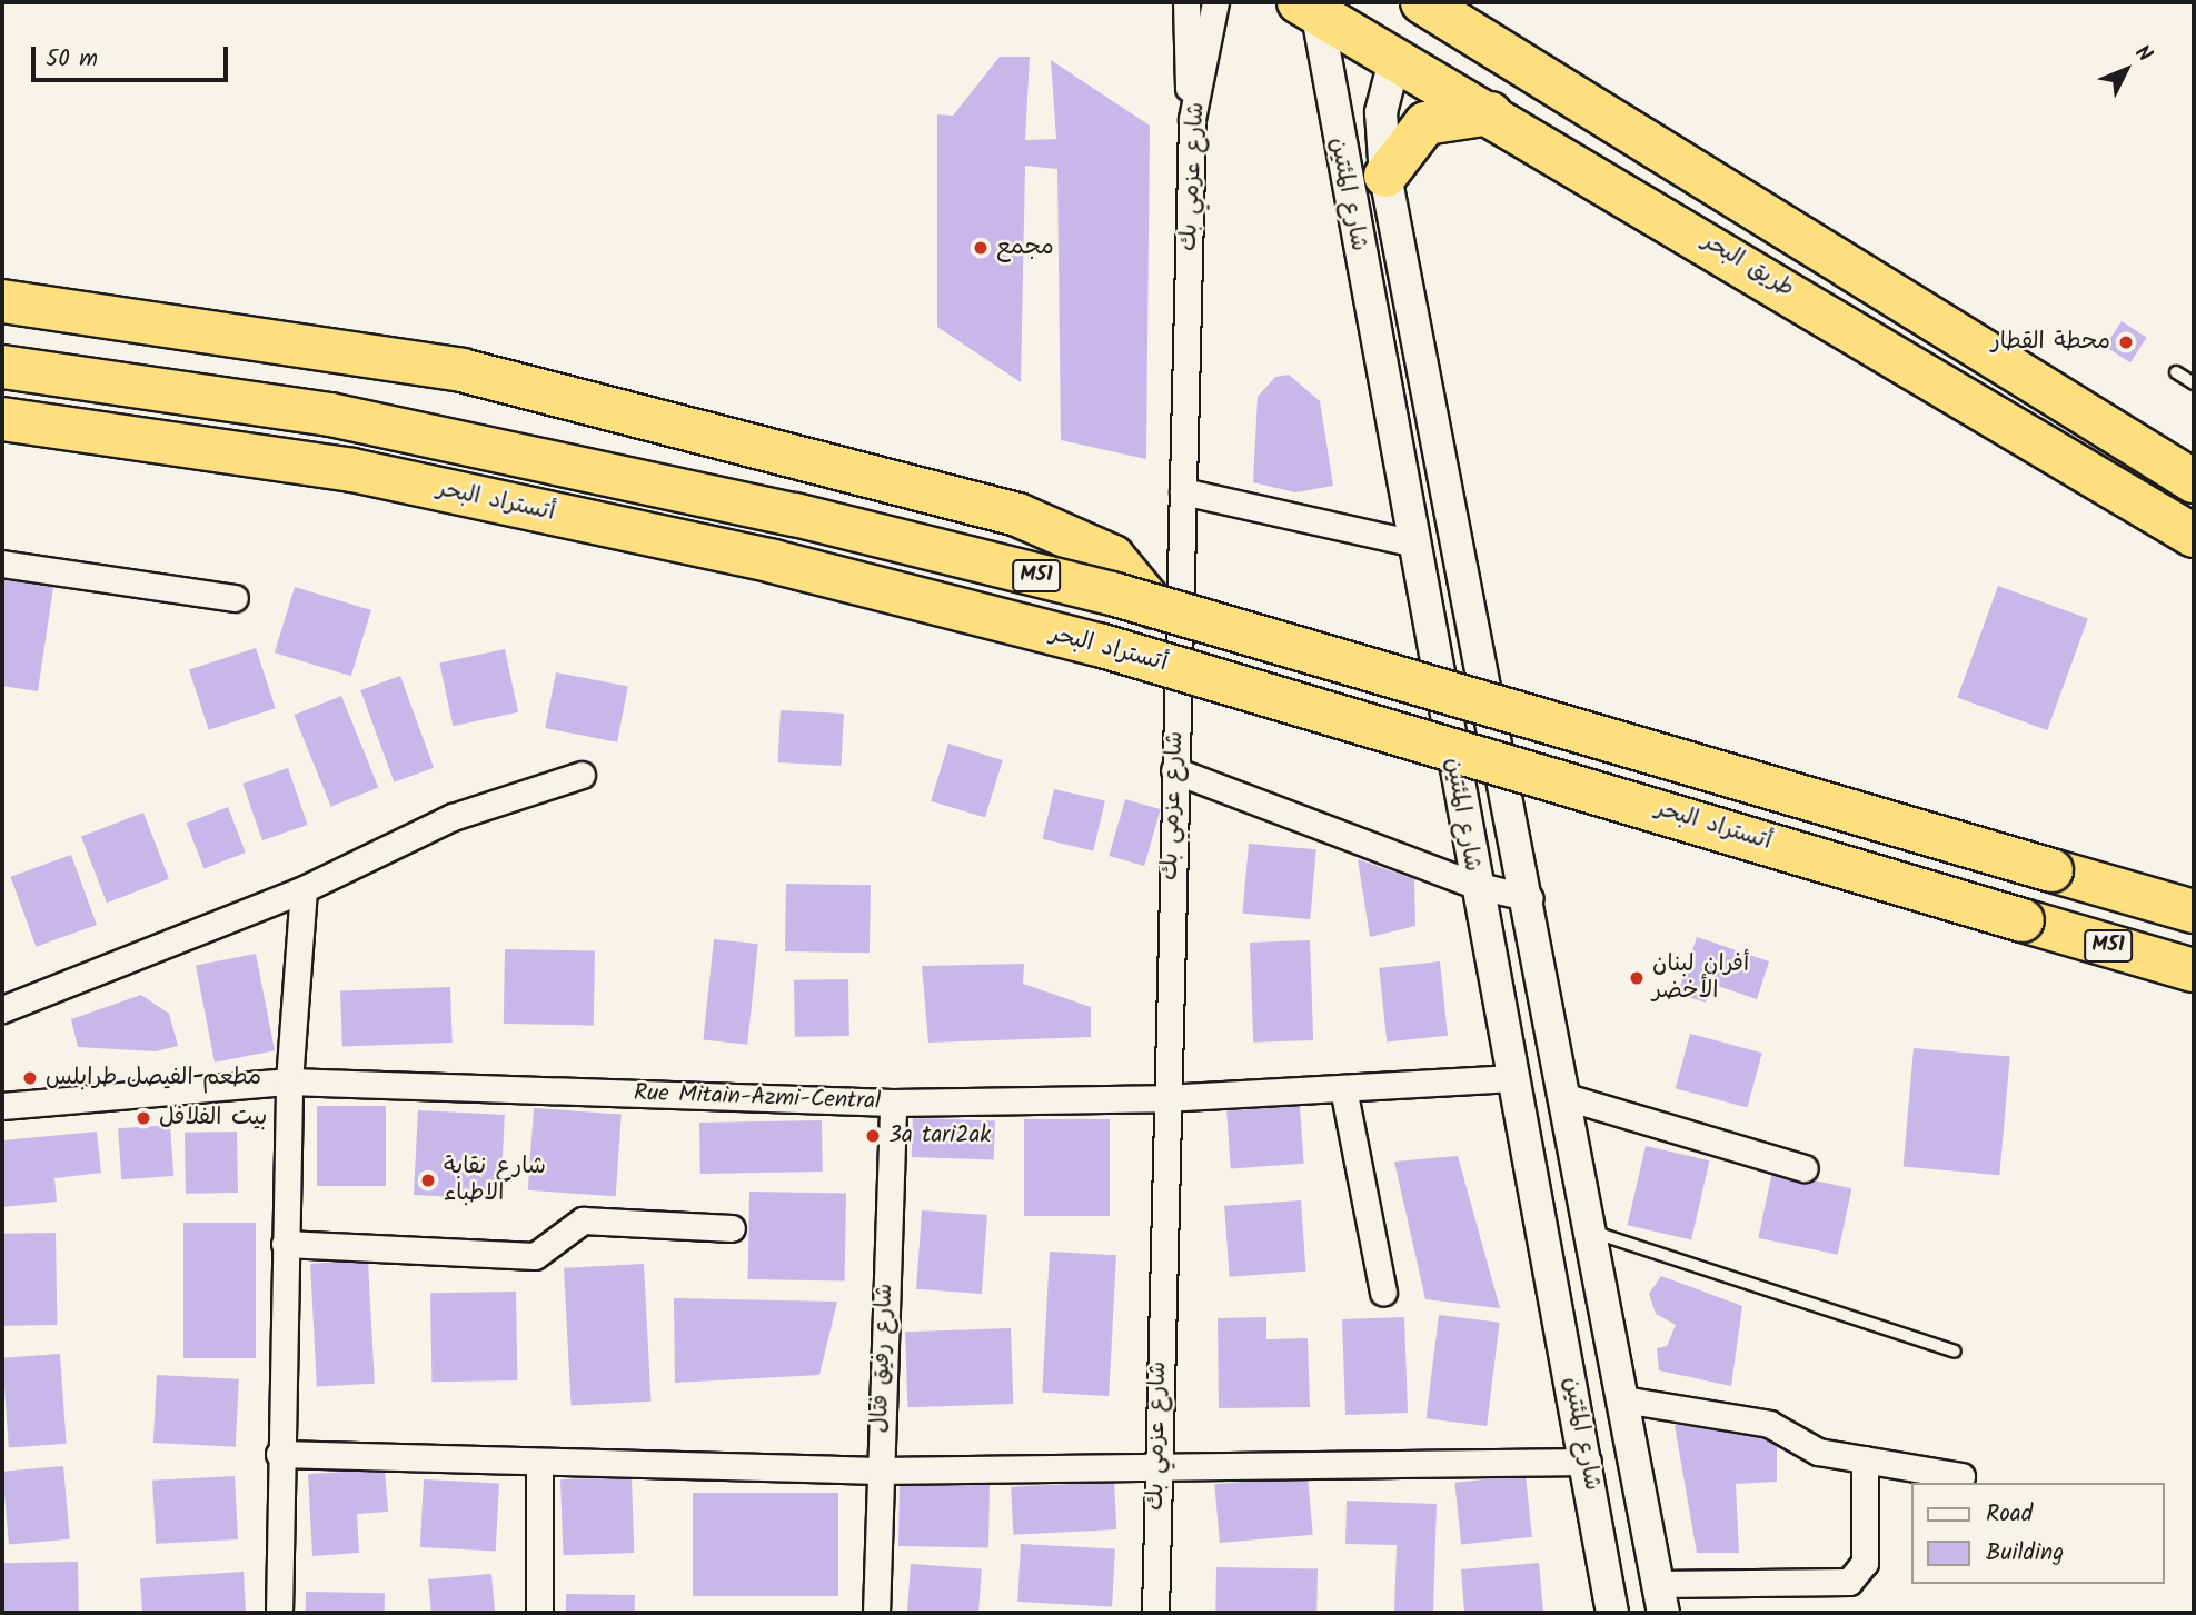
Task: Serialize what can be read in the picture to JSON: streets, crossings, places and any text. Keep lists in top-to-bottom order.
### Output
{
  "streets": {
    "highway": ["طريق البحر", "أتستراد البحر", "M51"],
    "street": [
      "شارع عزمي بك",
      "شارع المئتين",
      "Rue Mitain-Azmi-Central",
      "شارع رفيق فتال"
    ]
  },
  "crossings": [
    ["شارع عزمي بك", "Rue Mitain-Azmi-Central"],
    ["شارع المئتين", "طريق البحر"],
    ["شارع المئتين", "Rue Mitain-Azmi-Central"],
    ["Rue Mitain-Azmi-Central", "شارع رفيق فتال"]
  ],
  "places": [
    "مجمع",
    "محطة القطار",
    "أفران لبنان الأخضر",
    "مطعم الفيصل طرابلس",
    "بيت الفلافل",
    "3a tari2ak",
    "شارع نقابة الاطباء"
  ],
  "legend": ["Road", "Building"],
  "scale_bar": "50 m",
  "north": "top right"
}
